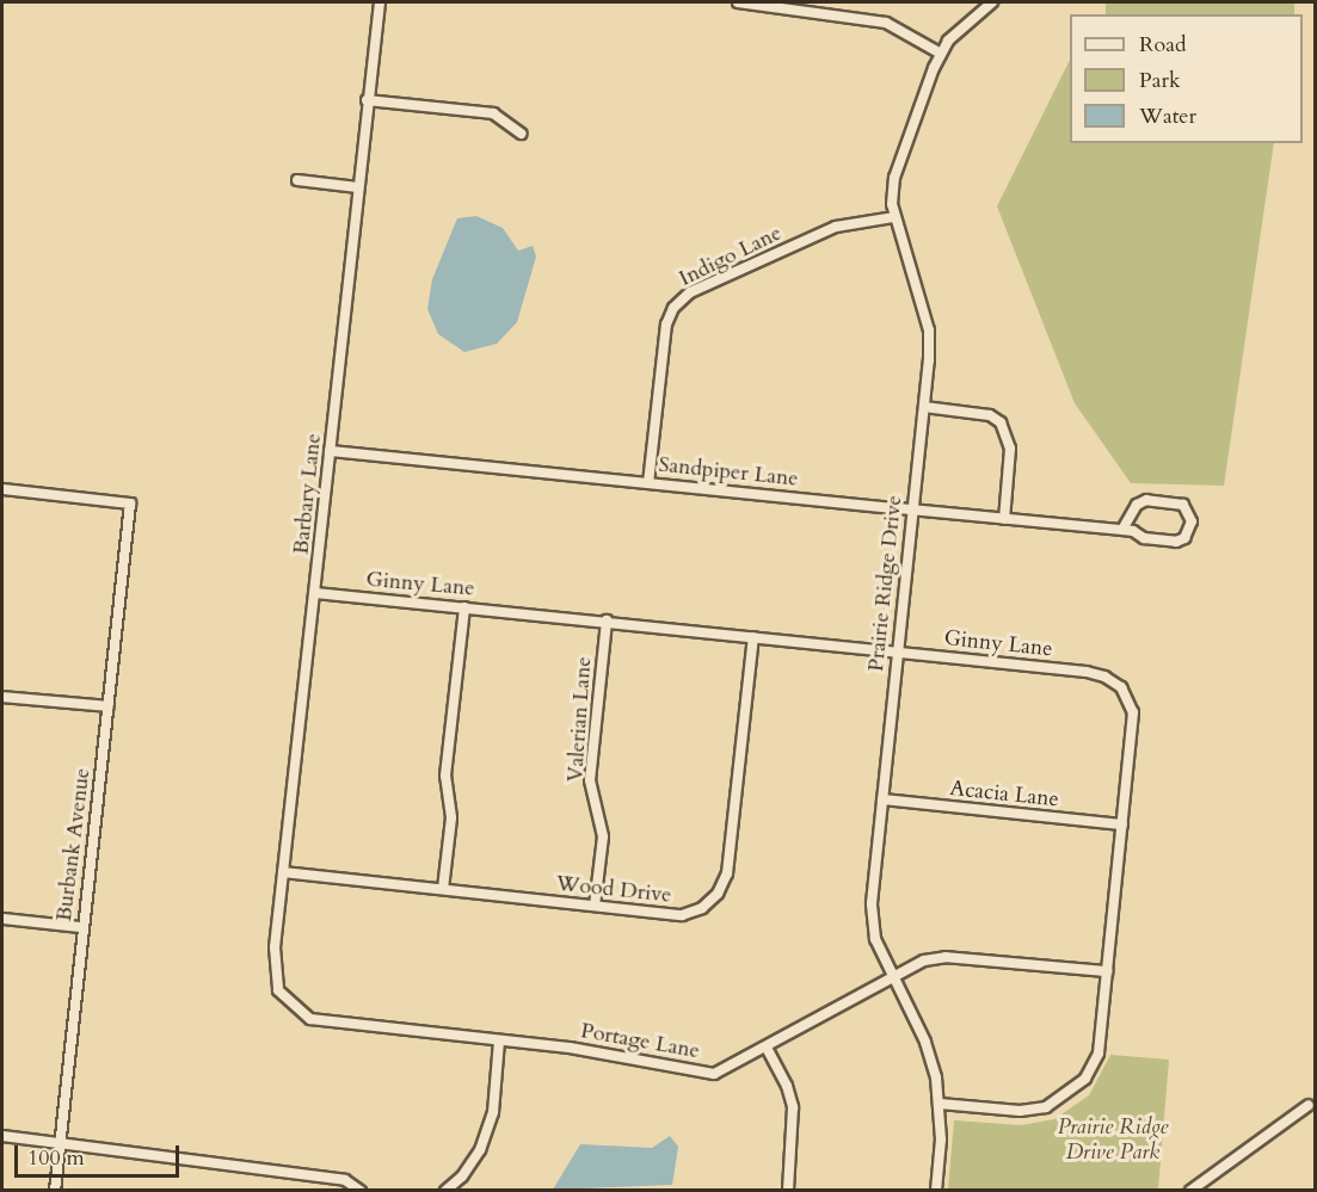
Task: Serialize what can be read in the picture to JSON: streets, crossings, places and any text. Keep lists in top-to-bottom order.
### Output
{
  "streets": {
    "street": [
      "Indigo Lane",
      "Sandpiper Lane",
      "Barbary Lane",
      "Prairie Ridge Drive",
      "Ginny Lane",
      "Valerian Lane",
      "Acacia Lane",
      "Burbank Avenue",
      "Wood Drive",
      "Portage Lane"
    ]
  },
  "crossings": [
    ["Indigo Lane", "Sandpiper Lane"],
    ["Indigo Lane", "Prairie Ridge Drive"],
    ["Sandpiper Lane", "Barbary Lane"],
    ["Sandpiper Lane", "Prairie Ridge Drive"],
    ["Barbary Lane", "Ginny Lane"],
    ["Barbary Lane", "Wood Drive"],
    ["Barbary Lane", "Portage Lane"],
    ["Prairie Ridge Drive", "Ginny Lane"],
    ["Prairie Ridge Drive", "Acacia Lane"],
    ["Prairie Ridge Drive", "Portage Lane"],
    ["Ginny Lane", "Valerian Lane"],
    ["Ginny Lane", "Acacia Lane"],
    ["Ginny Lane", "Wood Drive"],
    ["Ginny Lane", "Portage Lane"],
    ["Valerian Lane", "Wood Drive"]
  ],
  "parks": ["Prairie Ridge Drive Park"],
  "legend": ["Road", "Park", "Water"],
  "scale_bar": "100 m"
}
